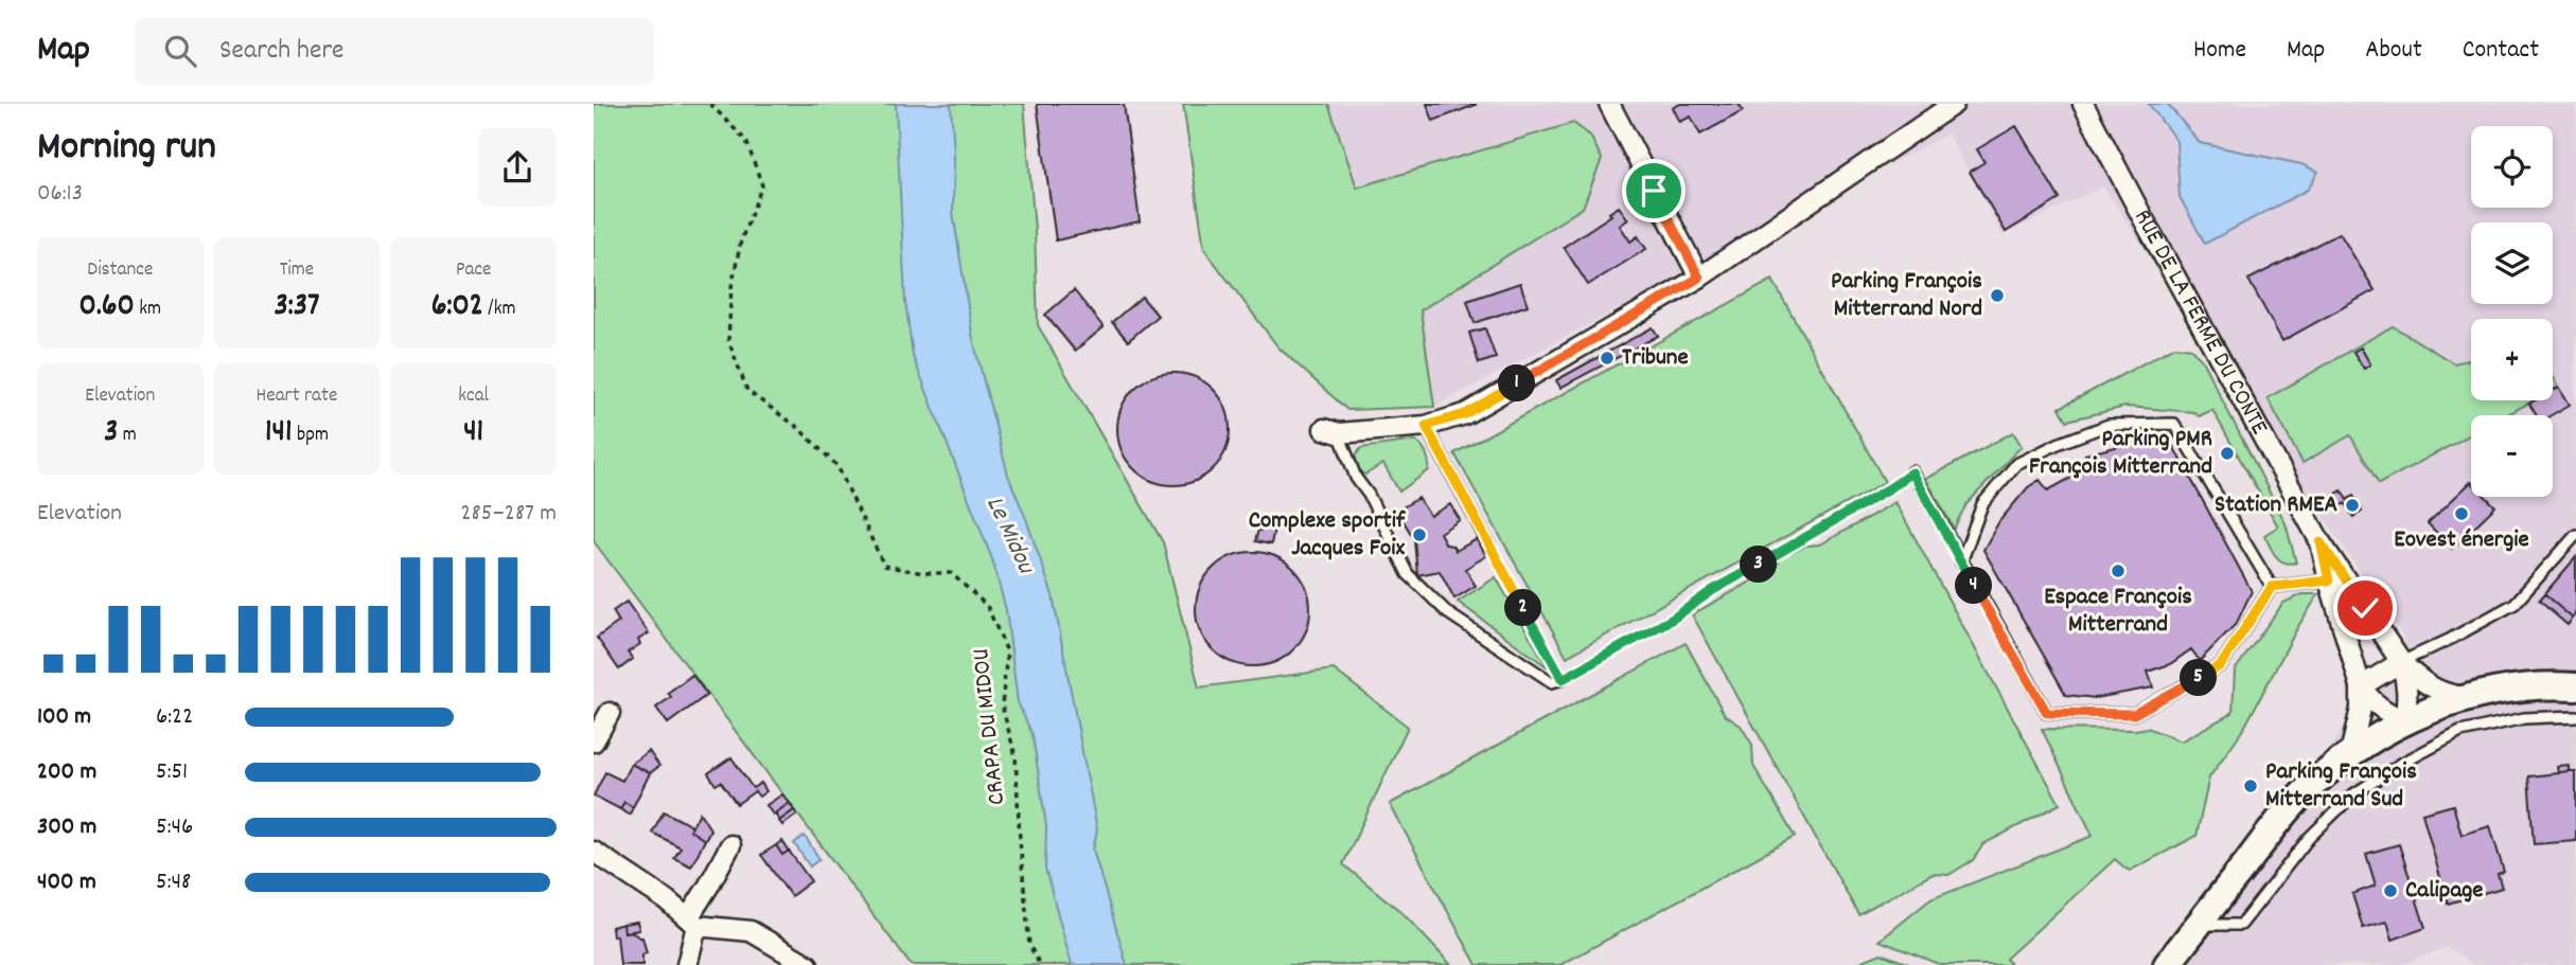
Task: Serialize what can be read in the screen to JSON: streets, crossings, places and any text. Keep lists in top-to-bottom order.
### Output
{
  "streets": {
    "street": ["RUE DE LA FERME DU CONTE"],
    "path": ["CRAPA DU MIDOU"]
  },
  "water": ["Le Midou"],
  "places": [
    "Parking François Mitterrand Nord",
    "Tribune",
    "Parking PMR François Mitterrand",
    "Station RMEA",
    "Eovest énergie",
    "Complexe sportif Jacques Foix",
    "Espace François Mitterrand",
    "Parking François Mitterrand Sud",
    "Calipage"
  ],
  "page": {
    "header": "Map",
    "search": "Search here",
    "nav": [
      "Home",
      "Map",
      "About",
      "Contact"
    ],
    "heading": ["Morning run", "06:13"],
    "map_buttons": ["+", "−"],
    "stats": [
      ["Distance", "0.60 km"],
      ["Time", "3:37"],
      ["Pace", "6:02 /km"],
      ["Elevation", "3 m"],
      ["Heart rate", "141 bpm"],
      ["kcal", "41"]
    ],
    "pins": [
      "1",
      "3",
      "4",
      "2",
      "5"
    ],
    "chart": ["Elevation", "285–287 m"],
    "list": [
      {
        "name": "100 m",
        "note": "6:22"
      },
      {
        "name": "200 m",
        "note": "5:51"
      },
      {
        "name": "300 m",
        "note": "5:46"
      },
      {
        "name": "400 m",
        "note": "5:48"
      }
    ]
  }
}
